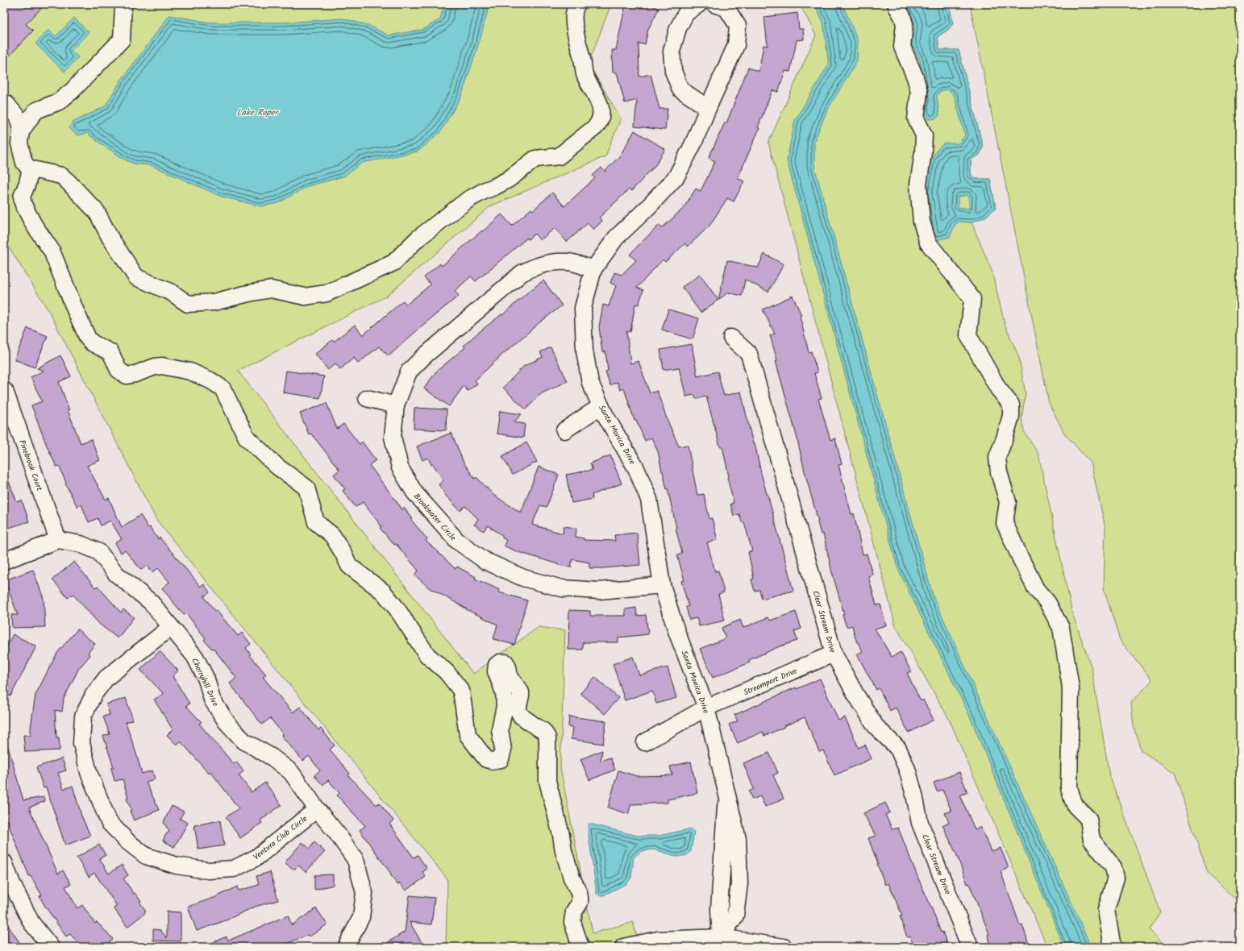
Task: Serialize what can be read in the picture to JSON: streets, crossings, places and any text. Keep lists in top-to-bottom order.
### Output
{
  "streets": {
    "street": [
      "Santa Monica Drive",
      "Pinebrook Court",
      "Brookwater Circle",
      "Clear Stream Drive",
      "Streamport Drive",
      "Cherryhill Drive",
      "Ventura Club Circle"
    ]
  },
  "crossings": [
    ["Santa Monica Drive", "Brookwater Circle"],
    ["Santa Monica Drive", "Streamport Drive"],
    ["Pinebrook Court", "Cherryhill Drive"],
    ["Clear Stream Drive", "Streamport Drive"],
    ["Cherryhill Drive", "Ventura Club Circle"]
  ],
  "water": ["Lake Roper"]
}
